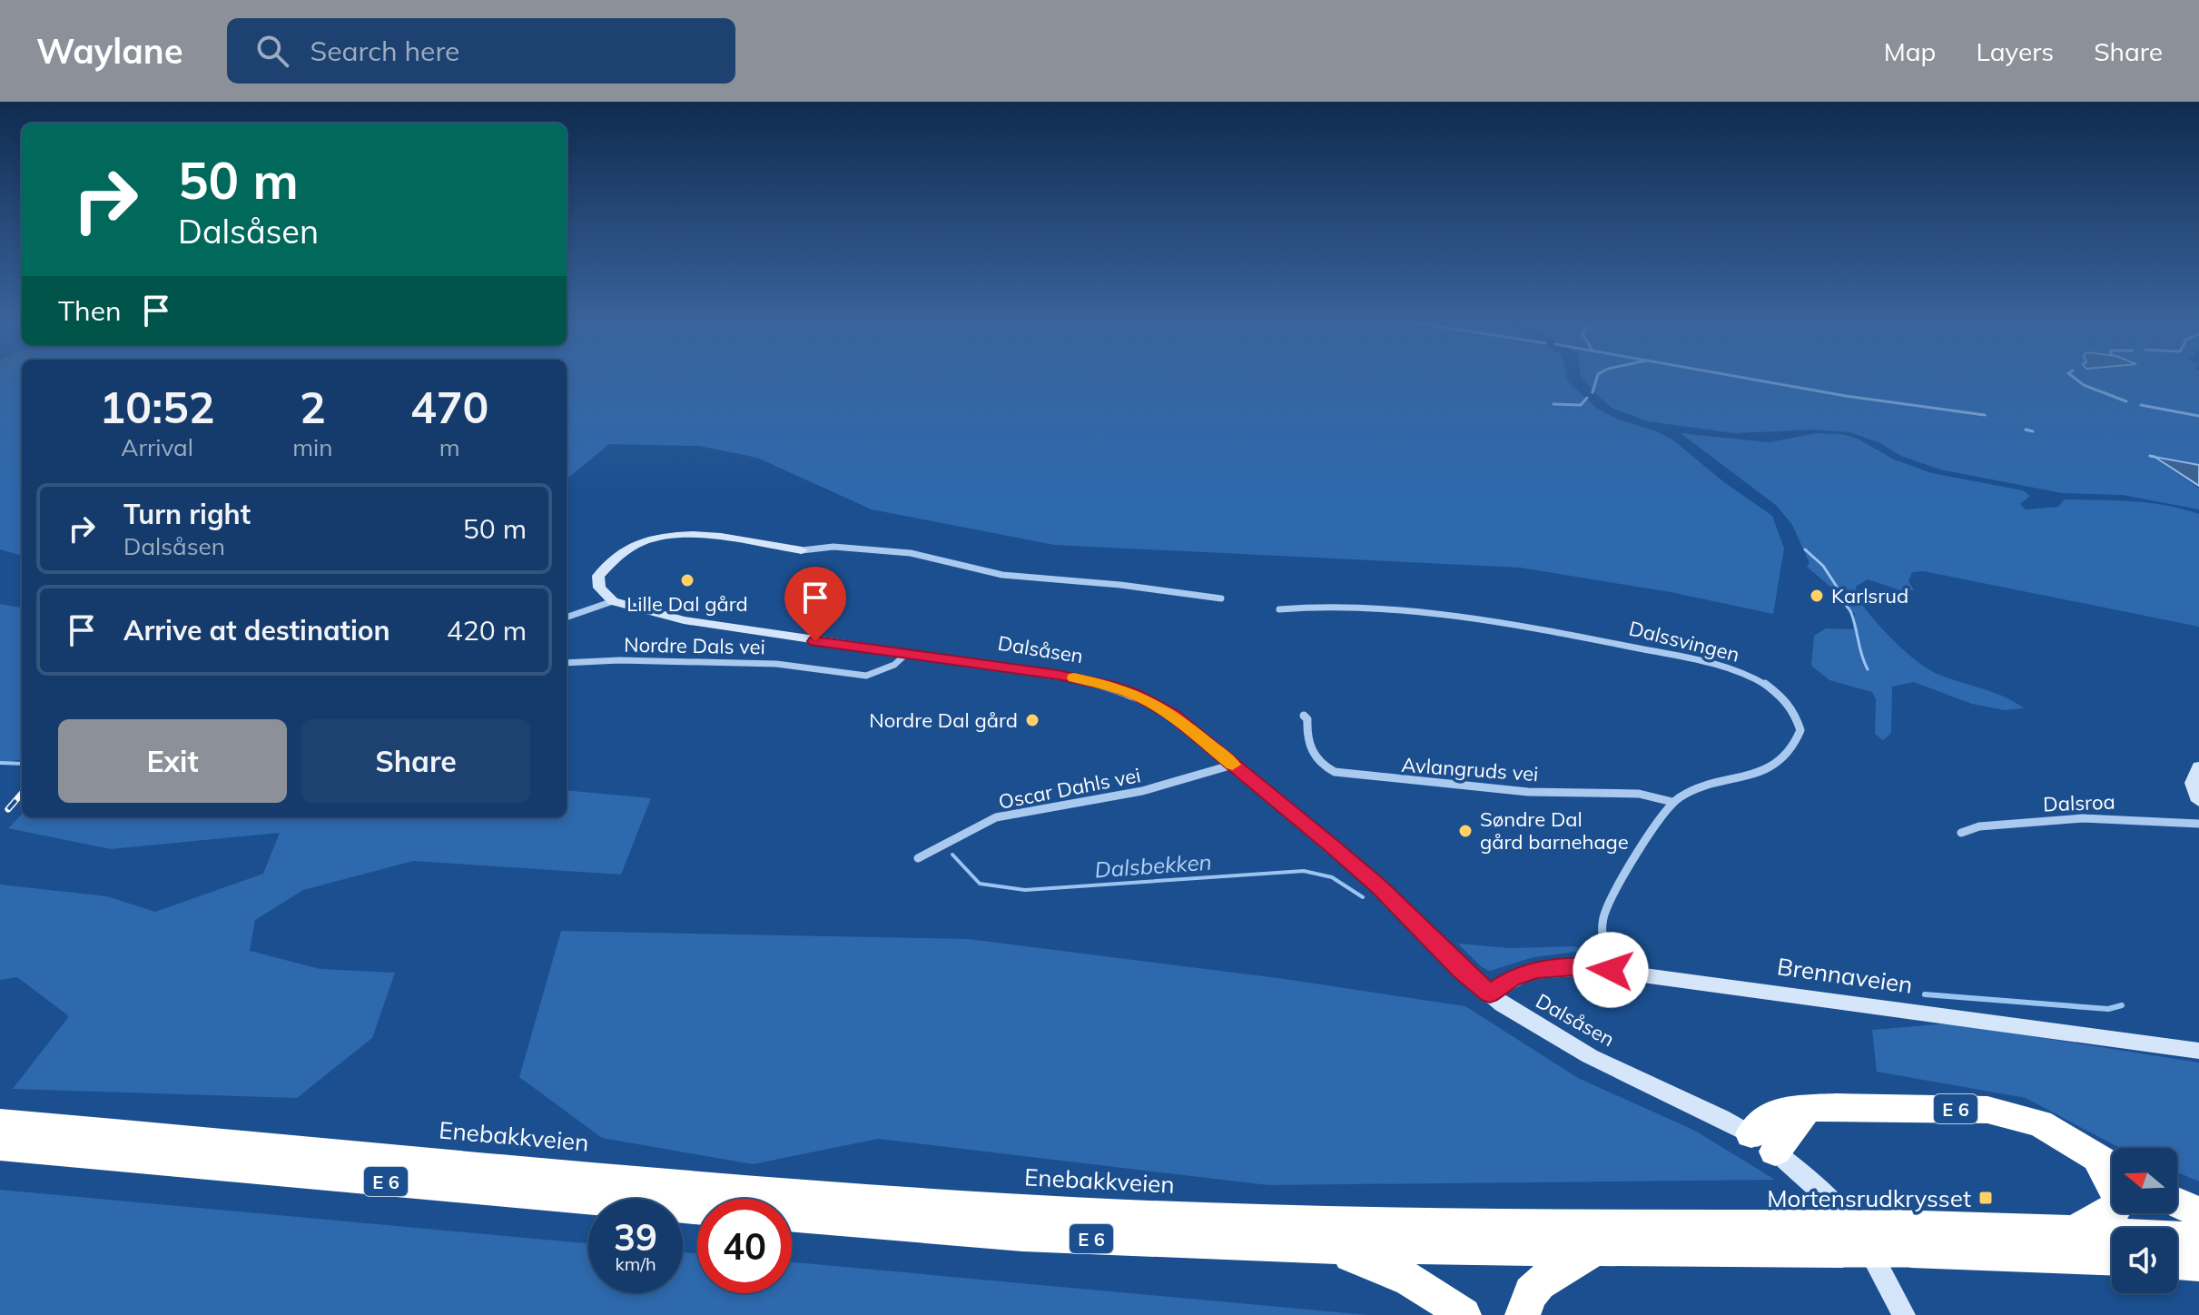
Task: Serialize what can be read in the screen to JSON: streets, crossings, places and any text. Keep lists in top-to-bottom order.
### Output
{
  "streets": {
    "highway": ["E 6", "Enebakkveien"],
    "street": [
      "Dalssvingen",
      "Nordre Dals vei",
      "Dalsåsen",
      "Avlangruds vei",
      "Oscar Dahls vei",
      "Dalsroa",
      "Brennaveien"
    ]
  },
  "crossings": [
    ["Dalssvingen", "Avlangruds vei"],
    ["Nordre Dals vei", "Dalsåsen"],
    ["Dalsåsen", "Oscar Dahls vei"],
    ["Dalsåsen", "Brennaveien"],
    ["Dalsåsen", "E 6"],
    ["E 6", "Enebakkveien"]
  ],
  "water": ["Dalsbekken"],
  "places": {
    "other": [
      "Lille Dal gård",
      "Karlsrud",
      "Nordre Dal gård",
      "Søndre Dal gård barnehage"
    ],
    "transit": ["Mortensrudkrysset"]
  },
  "north": "left",
  "page": {
    "header": "Waylane",
    "search": "Search here",
    "nav": ["Map", "Layers", "Share"],
    "turn": ["50 m", "Dalsåsen"],
    "then": "Then",
    "eta": [
      "10:52",
      "Arrival",
      "2",
      "min",
      "470",
      "m"
    ],
    "list": [
      {
        "name": "Turn right",
        "note": "Dalsåsen",
        "value": "50 m"
      },
      {
        "name": "Arrive at destination",
        "value": "420 m"
      }
    ],
    "buttons": ["Exit", "Share"],
    "speed": "39 km/h",
    "limit": "40"
  }
}
